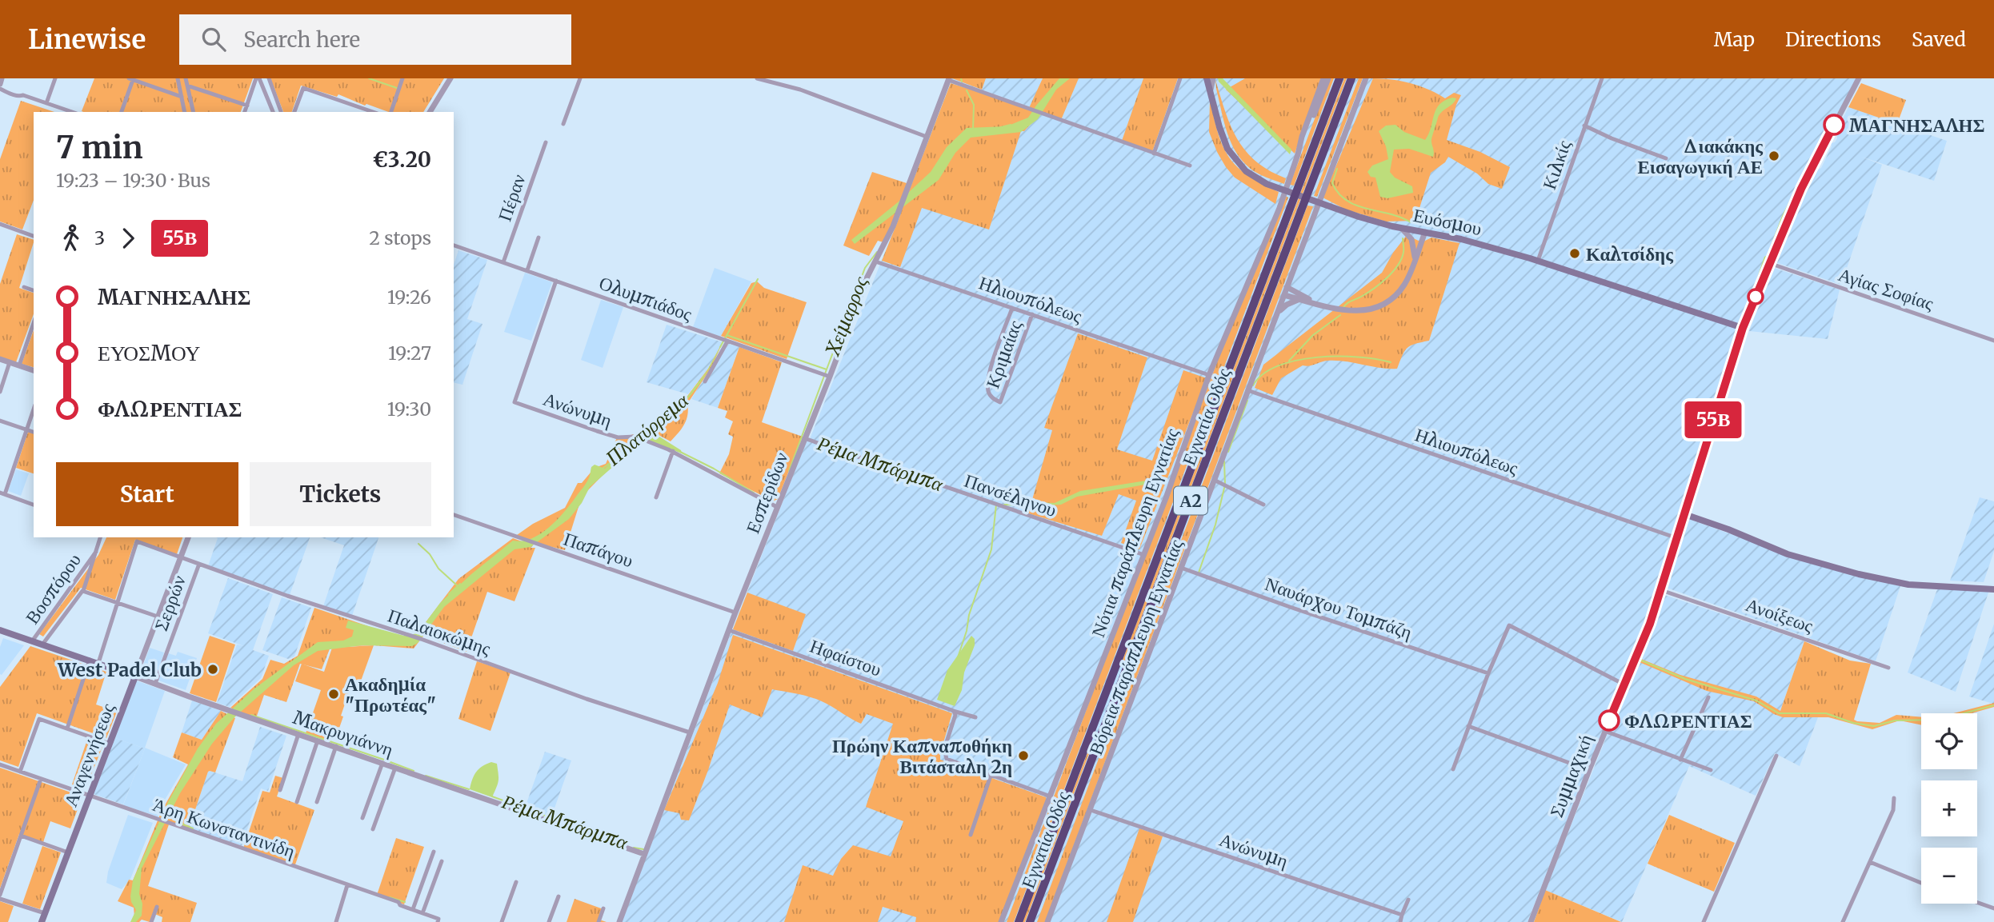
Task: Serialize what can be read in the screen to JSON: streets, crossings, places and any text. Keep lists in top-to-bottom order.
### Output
{
  "streets": {
    "highway": ["Εγνατία Οδός", "Α2"],
    "main road": [
      "Ευόσμου",
      "Μακρυγιάννη",
      "Αναγεννήσεως",
      "Συμμαχική"
    ],
    "street": [
      "Κιλκίς",
      "Πέραν",
      "Αγίας Σοφίας",
      "Ολυμπιάδος",
      "Ηλιουπόλεως",
      "Κριμαίας",
      "Ανώνυμη",
      "Εσπερίδων",
      "Πανσέληνου",
      "Νότια παράπλευρη Εγνατίας",
      "Παπάγου",
      "Βοσπόρου",
      "Σερρών",
      "Ναυάρχου Τομπάζη",
      "Ανοίξεως",
      "Παλαιοκώμης",
      "Βόρεια παράπλευρη Εγνατίας",
      "Ηφαίστου",
      "Άρη Κωνσταντινίδη"
    ]
  },
  "crossings": [
    ["Κιλκίς", "Ευόσμου"],
    ["Πέραν", "Ολυμπιάδος"],
    ["Ευόσμου", "Συμμαχική"],
    ["Αγίας Σοφίας", "Συμμαχική"],
    ["Ολυμπιάδος", "Ανώνυμη"],
    ["Ολυμπιάδος", "Εσπερίδων"],
    ["Ηλιουπόλεως", "Κριμαίας"],
    ["Ηλιουπόλεως", "Εσπερίδων"],
    ["Ηλιουπόλεως", "Νότια παράπλευρη Εγνατίας"],
    ["Ηλιουπόλεως", "Βόρεια παράπλευρη Εγνατίας"],
    ["Ηλιουπόλεως", "Συμμαχική"],
    ["Ανώνυμη", "Εσπερίδων"],
    ["Ανώνυμη", "Βόρεια παράπλευρη Εγνατίας"],
    ["Εσπερίδων", "Πανσέληνου"],
    ["Εσπερίδων", "Παπάγου"],
    ["Εσπερίδων", "Παλαιοκώμης"],
    ["Εσπερίδων", "Ηφαίστου"],
    ["Εσπερίδων", "Μακρυγιάννη"],
    ["Πανσέληνου", "Νότια παράπλευρη Εγνατίας"],
    ["Βοσπόρου", "Μακρυγιάννη"],
    ["Σερρών", "Παλαιοκώμης"],
    ["Σερρών", "Μακρυγιάννη"],
    ["Ναυάρχου Τομπάζη", "Βόρεια παράπλευρη Εγνατίας"],
    ["Ανοίξεως", "Συμμαχική"],
    ["Παλαιοκώμης", "Αναγεννήσεως"],
    ["Μακρυγιάννη", "Αναγεννήσεως"],
    ["Αναγεννήσεως", "Άρη Κωνσταντινίδη"]
  ],
  "water": ["Χείμαρρος", "Πλατύρρεμα", "Ρέμα Μπάρμπα"],
  "places": [
    "ΜΑΓΝΗΣΑΛΗΣ",
    "Διακάκης Εισαγωγική ΑΕ",
    "Καλτσίδης",
    "West Padel Club",
    "Ακαδημία \"Πρωτέας\"",
    "ΦΛΩΡΕΝΤΙΑΣ",
    "Πρώην Καπναποθήκη Βιτάσταλη 2η"
  ],
  "lines": ["bus line 55Β"],
  "page": {
    "header": "Linewise",
    "search": "Search here",
    "nav": ["Map", "Directions", "Saved"],
    "on_map": "55Β",
    "heading": ["7 min", "19:23 – 19:30 · Bus", "€3.20"],
    "legs": ["3", "55Β", "2 stops"],
    "list": [
      {
        "name": "ΜΑΓΝΗΣΑΛΗΣ",
        "value": "19:26"
      },
      {
        "name": "ΕΥΟΣΜΟΥ",
        "value": "19:27"
      },
      {
        "name": "ΦΛΩΡΕΝΤΙΑΣ",
        "value": "19:30"
      }
    ],
    "buttons": ["Start", "Tickets"],
    "map_buttons": ["+", "−"]
  }
}
